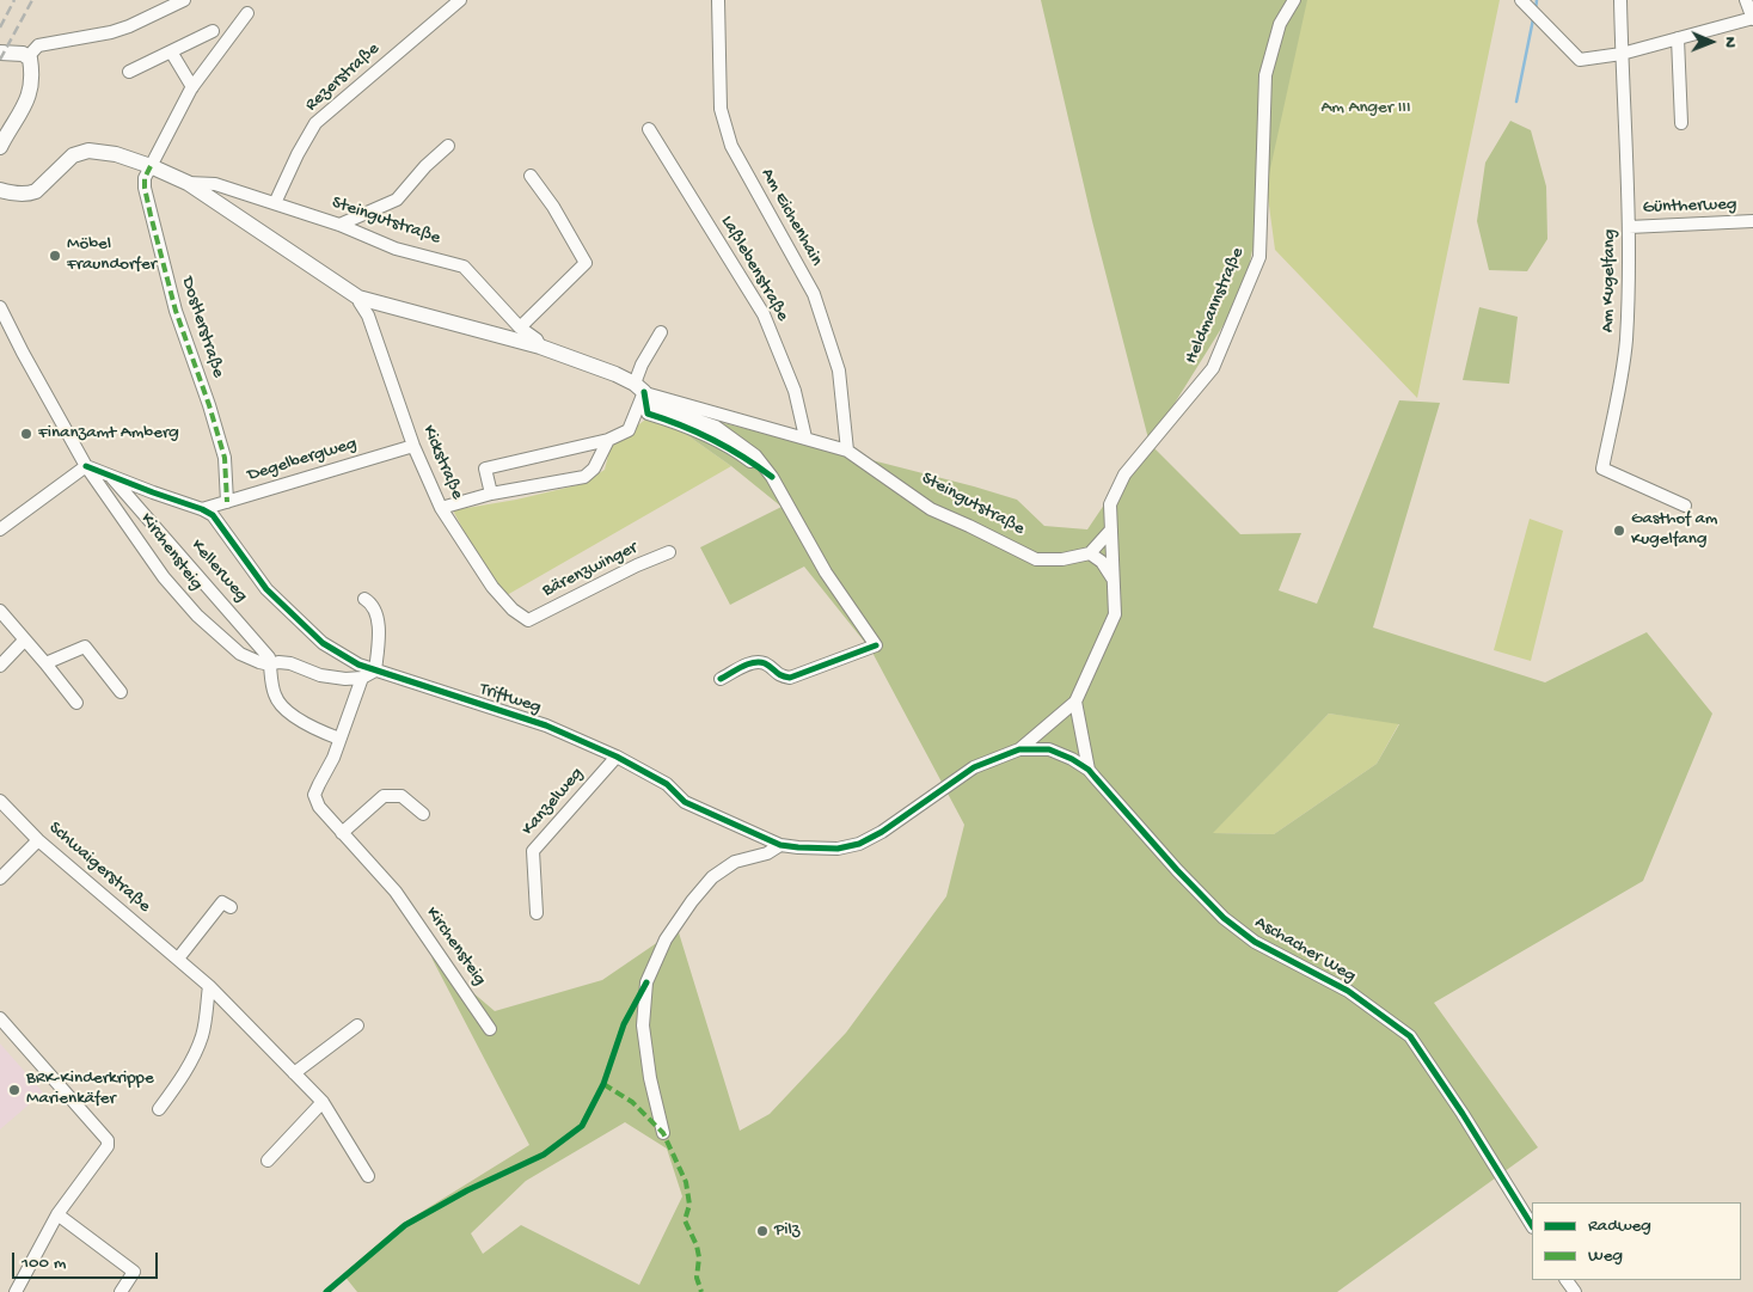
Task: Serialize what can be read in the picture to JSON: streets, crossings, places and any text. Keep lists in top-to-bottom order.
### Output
{
  "streets": {
    "street": [
      "Rezerstraße",
      "Güntherweg",
      "Am Eichenhain",
      "Steingutstraße",
      "Laßlebenstraße",
      "Am Kugelfang",
      "Heldmannstraße",
      "Dostlerstraße",
      "Degelbergweg",
      "Kickstraße",
      "Kirchensteig",
      "Bärenzwinger",
      "Kellerweg",
      "Triftweg",
      "Kanzelweg",
      "Schwaigerstraße",
      "Aschacher Weg"
    ]
  },
  "crossings": [
    ["Rezerstraße", "Steingutstraße"],
    ["Güntherweg", "Am Kugelfang"],
    ["Am Eichenhain", "Steingutstraße"],
    ["Steingutstraße", "Laßlebenstraße"],
    ["Steingutstraße", "Dostlerstraße"],
    ["Steingutstraße", "Kickstraße"],
    ["Dostlerstraße", "Degelbergweg"],
    ["Degelbergweg", "Kickstraße"],
    ["Degelbergweg", "Triftweg"],
    ["Kickstraße", "Bärenzwinger"],
    ["Kirchensteig", "Kellerweg"],
    ["Kirchensteig", "Triftweg"],
    ["Kellerweg", "Triftweg"],
    ["Triftweg", "Kanzelweg"],
    ["Triftweg", "Aschacher Weg"]
  ],
  "parks": ["Am Anger III"],
  "places": [
    "Möbel Fraundorfer",
    "Finanzamt Amberg",
    "Gasthof am Kugelfang",
    "BRK-Kinderkrippe Marienkäfer",
    "Pilz"
  ],
  "legend": ["Radweg", "Weg"],
  "scale_bar": "100 m",
  "north": "right"
}
